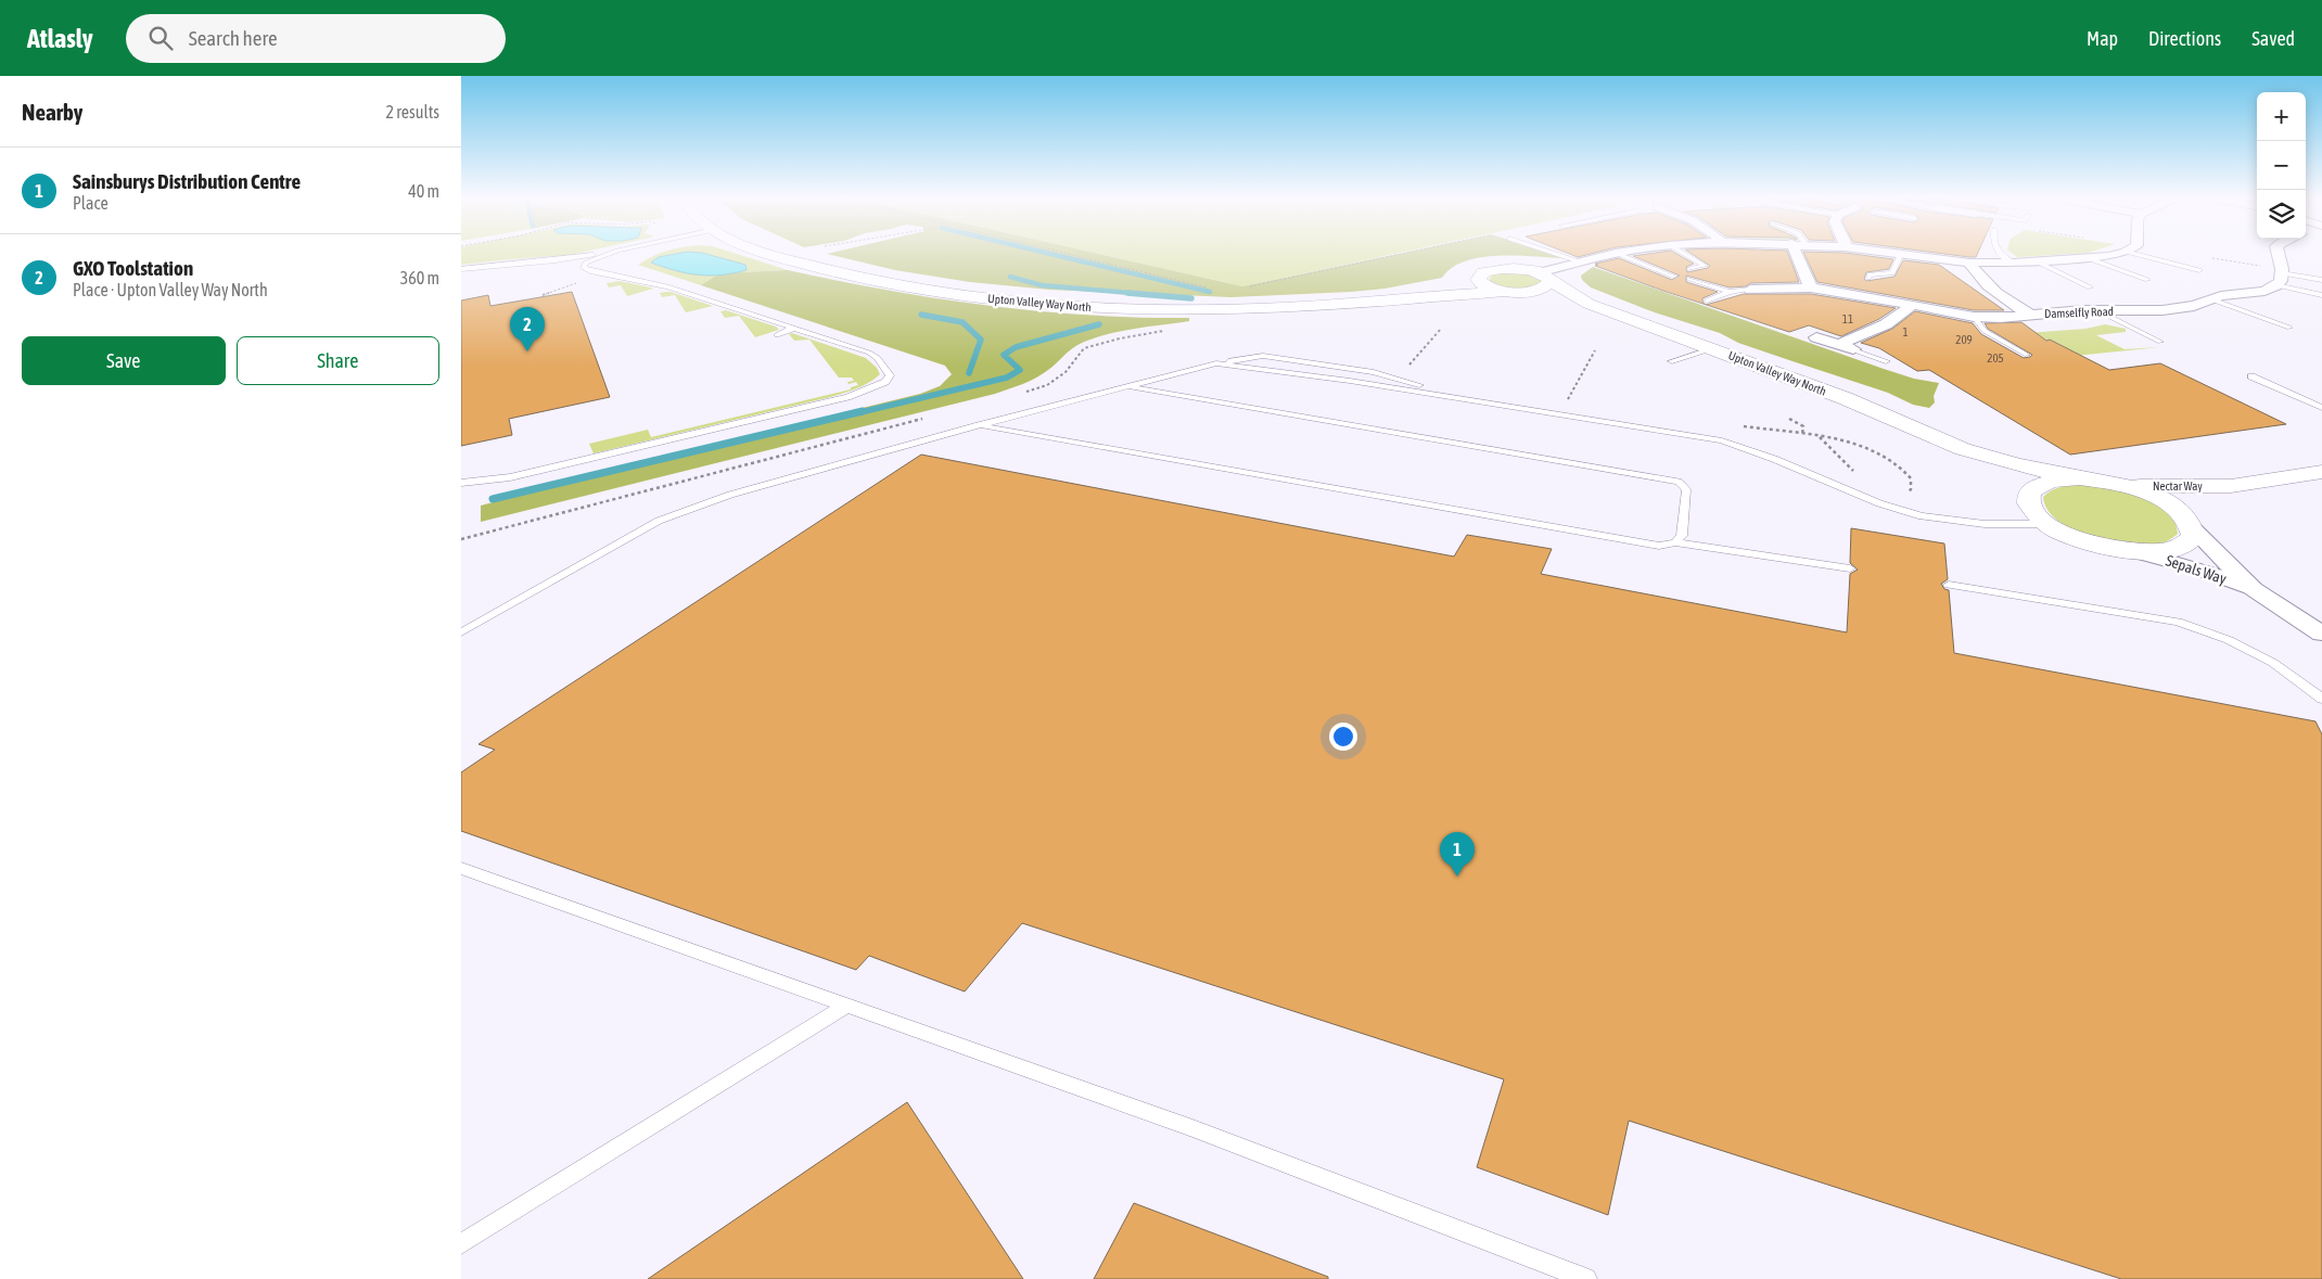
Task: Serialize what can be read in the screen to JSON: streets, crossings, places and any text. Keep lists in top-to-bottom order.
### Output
{
  "streets": {
    "street": [
      "Upton Valley Way North",
      "Damselfly Road",
      "Nectar Way",
      "Sepals Way"
    ]
  },
  "crossings": [
    ["Nectar Way", "Sepals Way"]
  ],
  "house_numbers": [
    "11",
    "1",
    "209",
    "205"
  ],
  "page": {
    "header": "Atlasly",
    "search": "Search here",
    "nav": ["Map", "Directions", "Saved"],
    "heading": ["Nearby", "2 results"],
    "map_buttons": ["+", "−"],
    "list": [
      {
        "mark": "1",
        "name": "Sainsburys Distribution Centre",
        "note": "Place",
        "value": "40 m"
      },
      {
        "mark": "2",
        "name": "GXO Toolstation",
        "note": "Place · Upton Valley Way North",
        "value": "360 m"
      }
    ],
    "pins": ["2", "1"],
    "buttons": ["Save", "Share"]
  }
}
